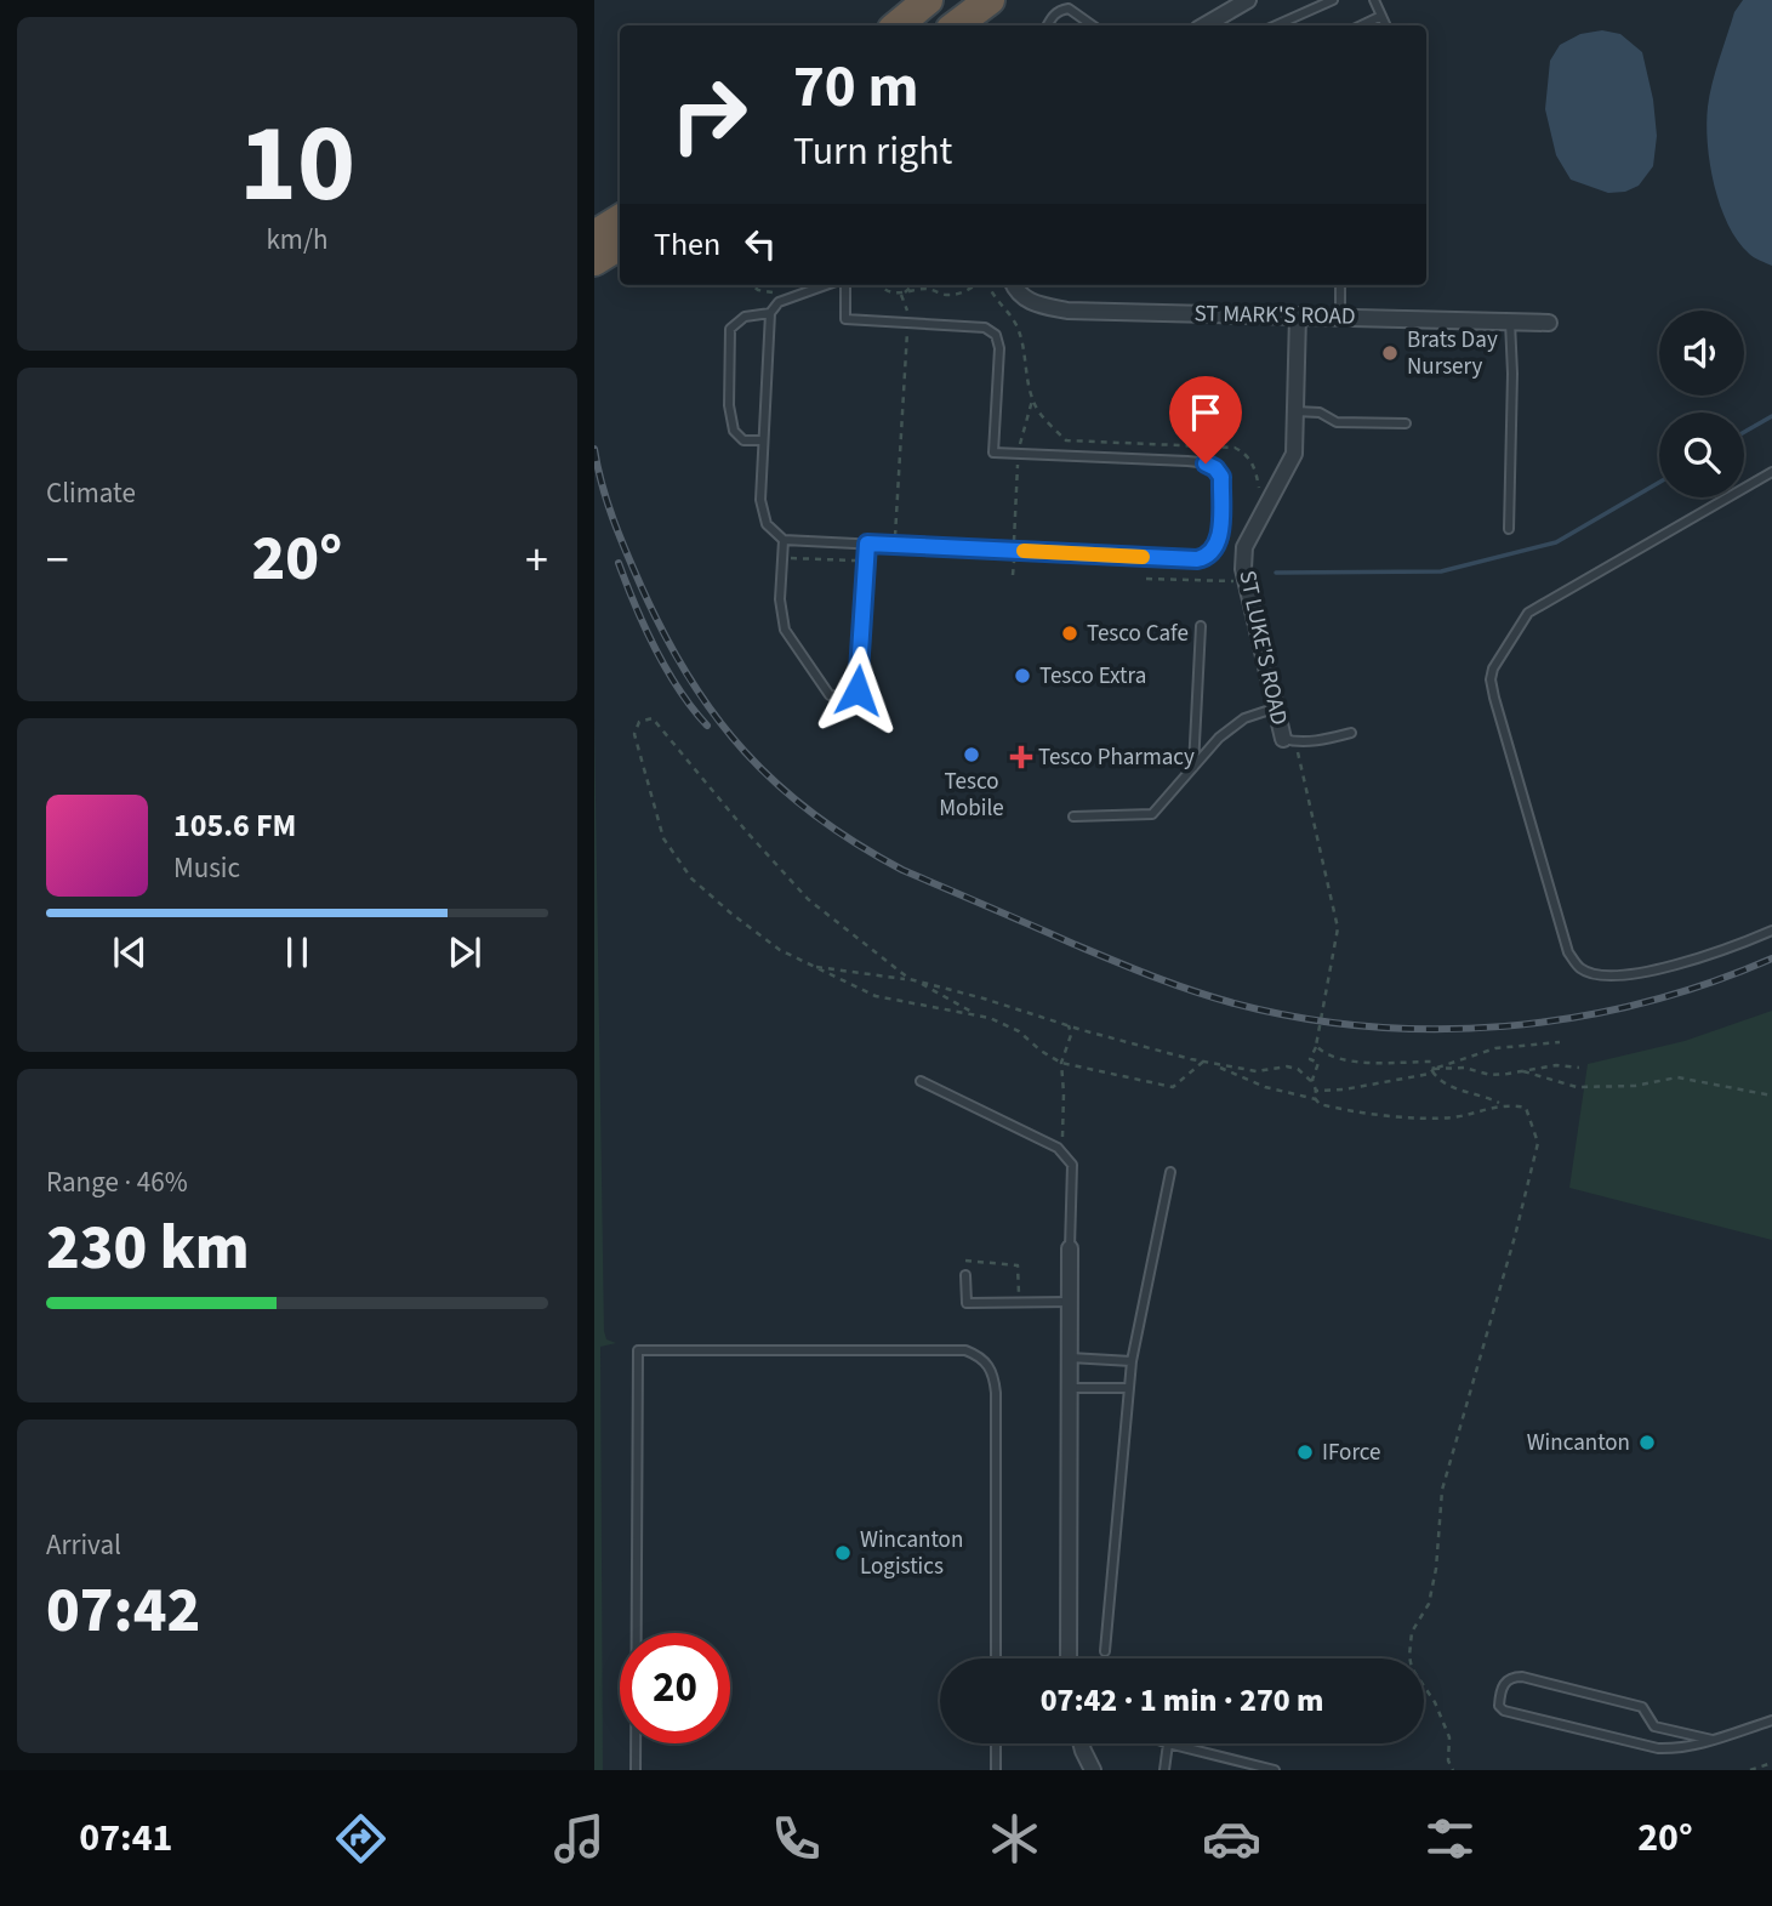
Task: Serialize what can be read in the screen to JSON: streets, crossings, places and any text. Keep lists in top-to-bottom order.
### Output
{
  "streets": {
    "street": ["ST MARK'S ROAD", "ST LUKE'S ROAD"]
  },
  "crossings": [
    ["ST MARK'S ROAD", "ST LUKE'S ROAD"]
  ],
  "places": {
    "other": [
      "Brats Day Nursery",
      "Tesco Cafe",
      "Tesco Extra",
      "Tesco Mobile",
      "Wincanton",
      "IForce",
      "Wincanton Logistics"
    ],
    "health": ["Tesco Pharmacy"]
  },
  "page": {
    "tile": [
      ["10", "km/h"],
      "Climate",
      ["Range · 46%", "230 km"],
      ["Arrival", "07:42"]
    ],
    "turn": ["70 m", "Turn right"],
    "then": "Then",
    "heat": ["−", "20°", "+"],
    "song": ["105.6 FM", "Music"],
    "limit": "20",
    "trip": "07:42 · 1 min · 270 m",
    "tabs": ["07:41", "20°"]
  }
}
